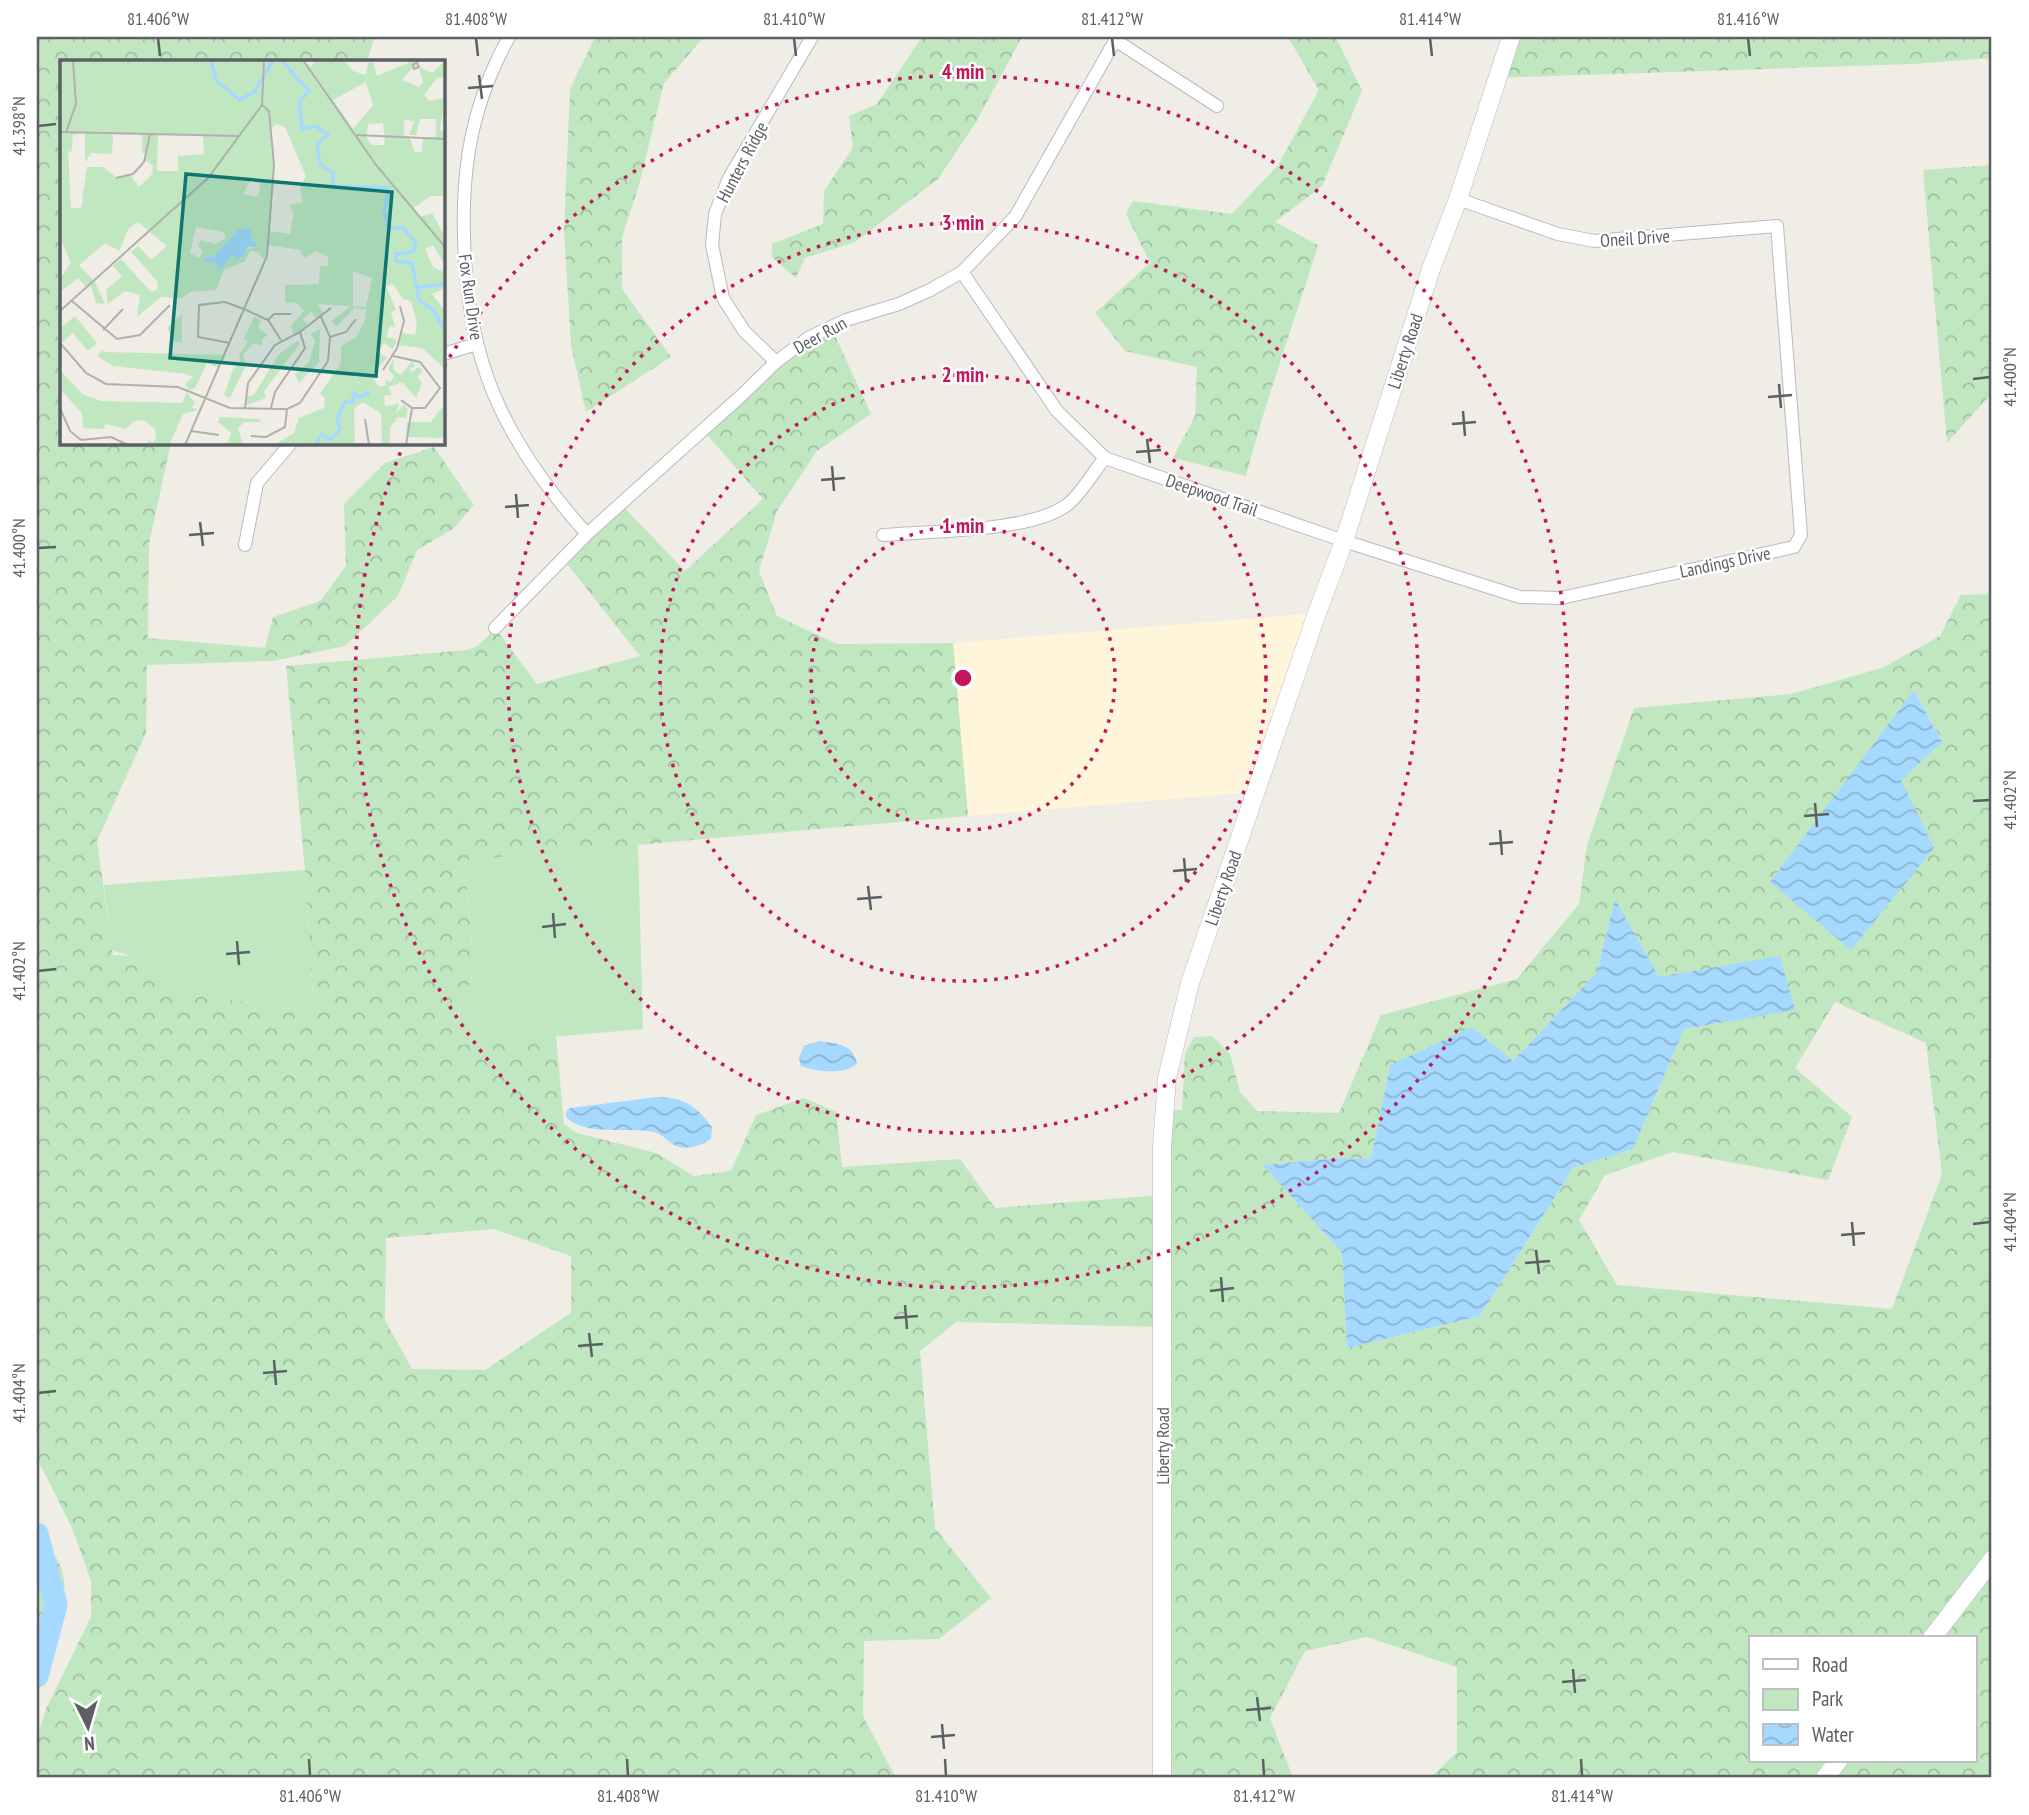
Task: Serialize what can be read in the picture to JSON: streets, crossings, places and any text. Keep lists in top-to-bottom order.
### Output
{
  "streets": {
    "street": [
      "Hunters Ridge",
      "Oneil Drive",
      "Fox Run Drive",
      "Deer Run",
      "Liberty Road",
      "Deepwood Trail",
      "Landings Drive"
    ]
  },
  "crossings": [
    ["Hunters Ridge", "Deer Run"],
    ["Oneil Drive", "Liberty Road"],
    ["Oneil Drive", "Landings Drive"],
    ["Fox Run Drive", "Deer Run"],
    ["Deer Run", "Deepwood Trail"],
    ["Liberty Road", "Deepwood Trail"],
    ["Liberty Road", "Landings Drive"],
    ["Deepwood Trail", "Landings Drive"]
  ],
  "legend": ["Road", "Park", "Water"],
  "north": "bottom",
  "coordinates": [
    "81.406°W",
    "81.408°W",
    "81.410°W",
    "81.412°W",
    "81.414°W",
    "81.416°W",
    "41.398°N",
    "41.400°N",
    "41.402°N",
    "41.404°N"
  ],
  "rings": [
    "4 min",
    "3 min",
    "2 min",
    "1 min"
  ]
}
